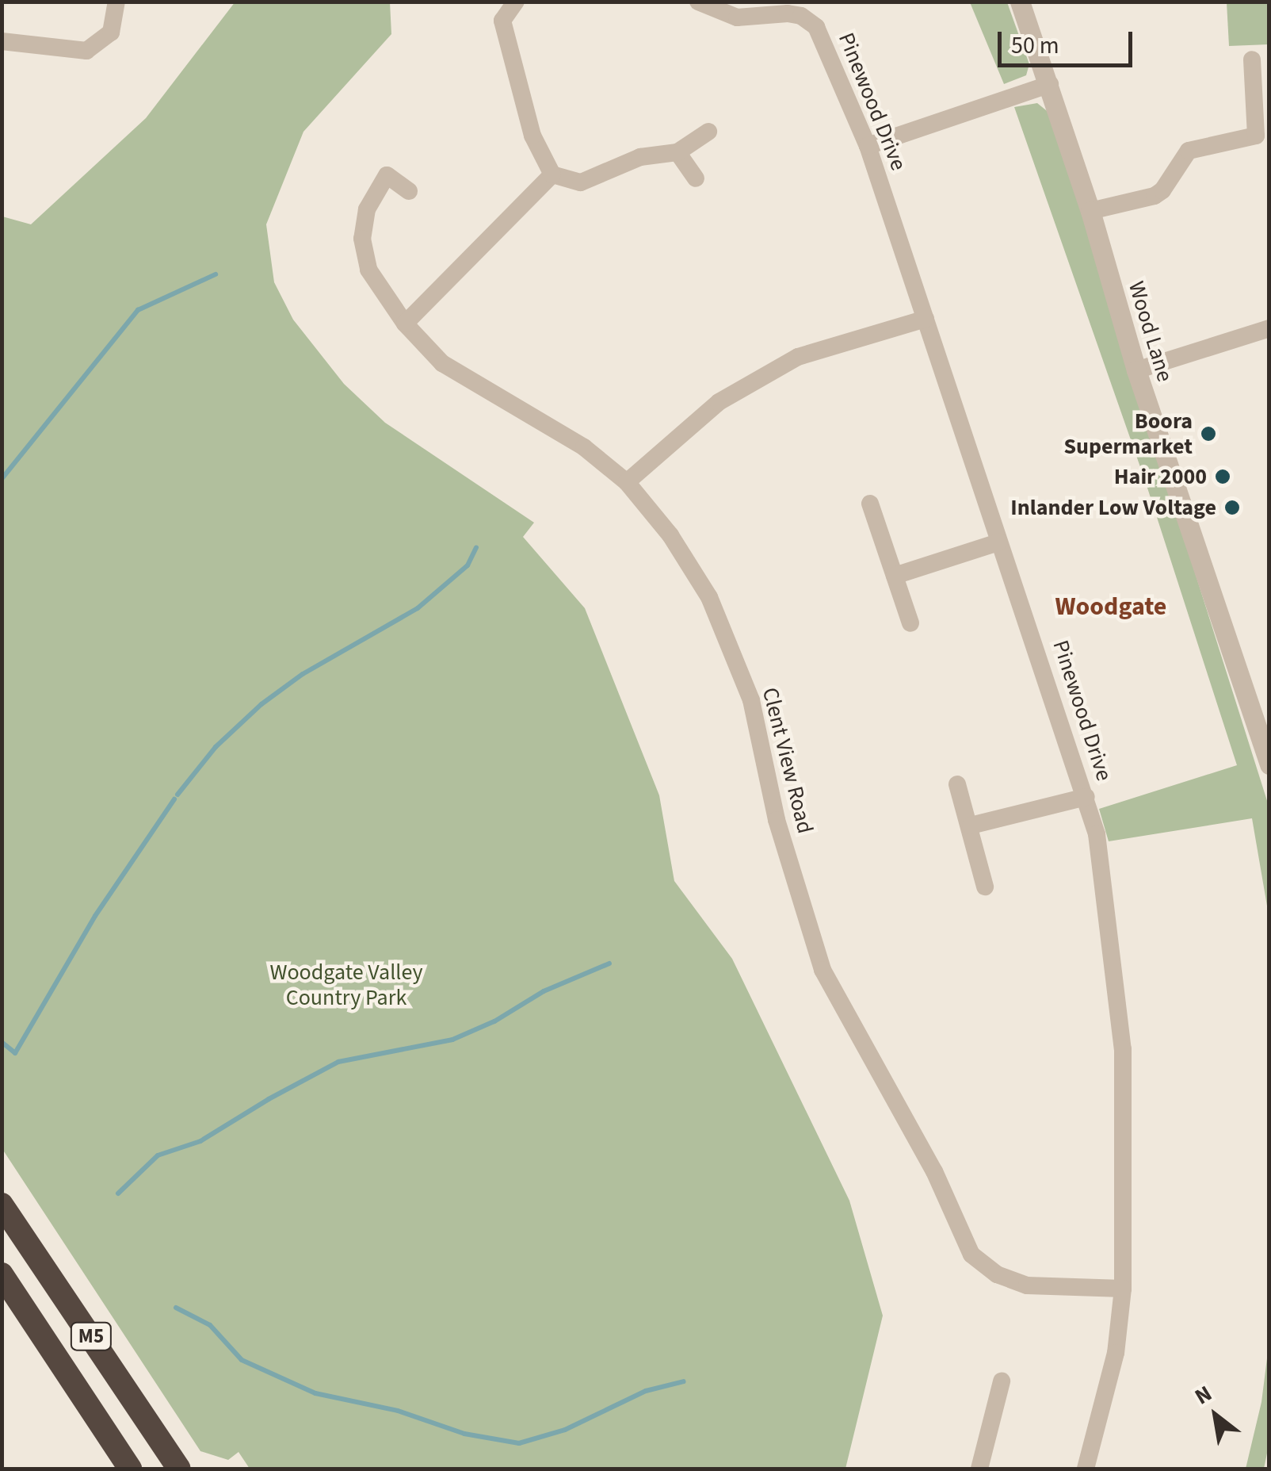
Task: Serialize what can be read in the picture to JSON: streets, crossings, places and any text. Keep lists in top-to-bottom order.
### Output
{
  "streets": {
    "highway": ["M5"],
    "street": ["Pinewood Drive", "Wood Lane", "Clent View Road"]
  },
  "crossings": [
    ["Pinewood Drive", "Clent View Road"]
  ],
  "districts": ["Woodgate"],
  "parks": ["Woodgate Valley Country Park"],
  "places": ["Boora Supermarket", "Hair 2000", "Inlander Low Voltage"],
  "scale_bar": "50 m",
  "north": "top left"
}
